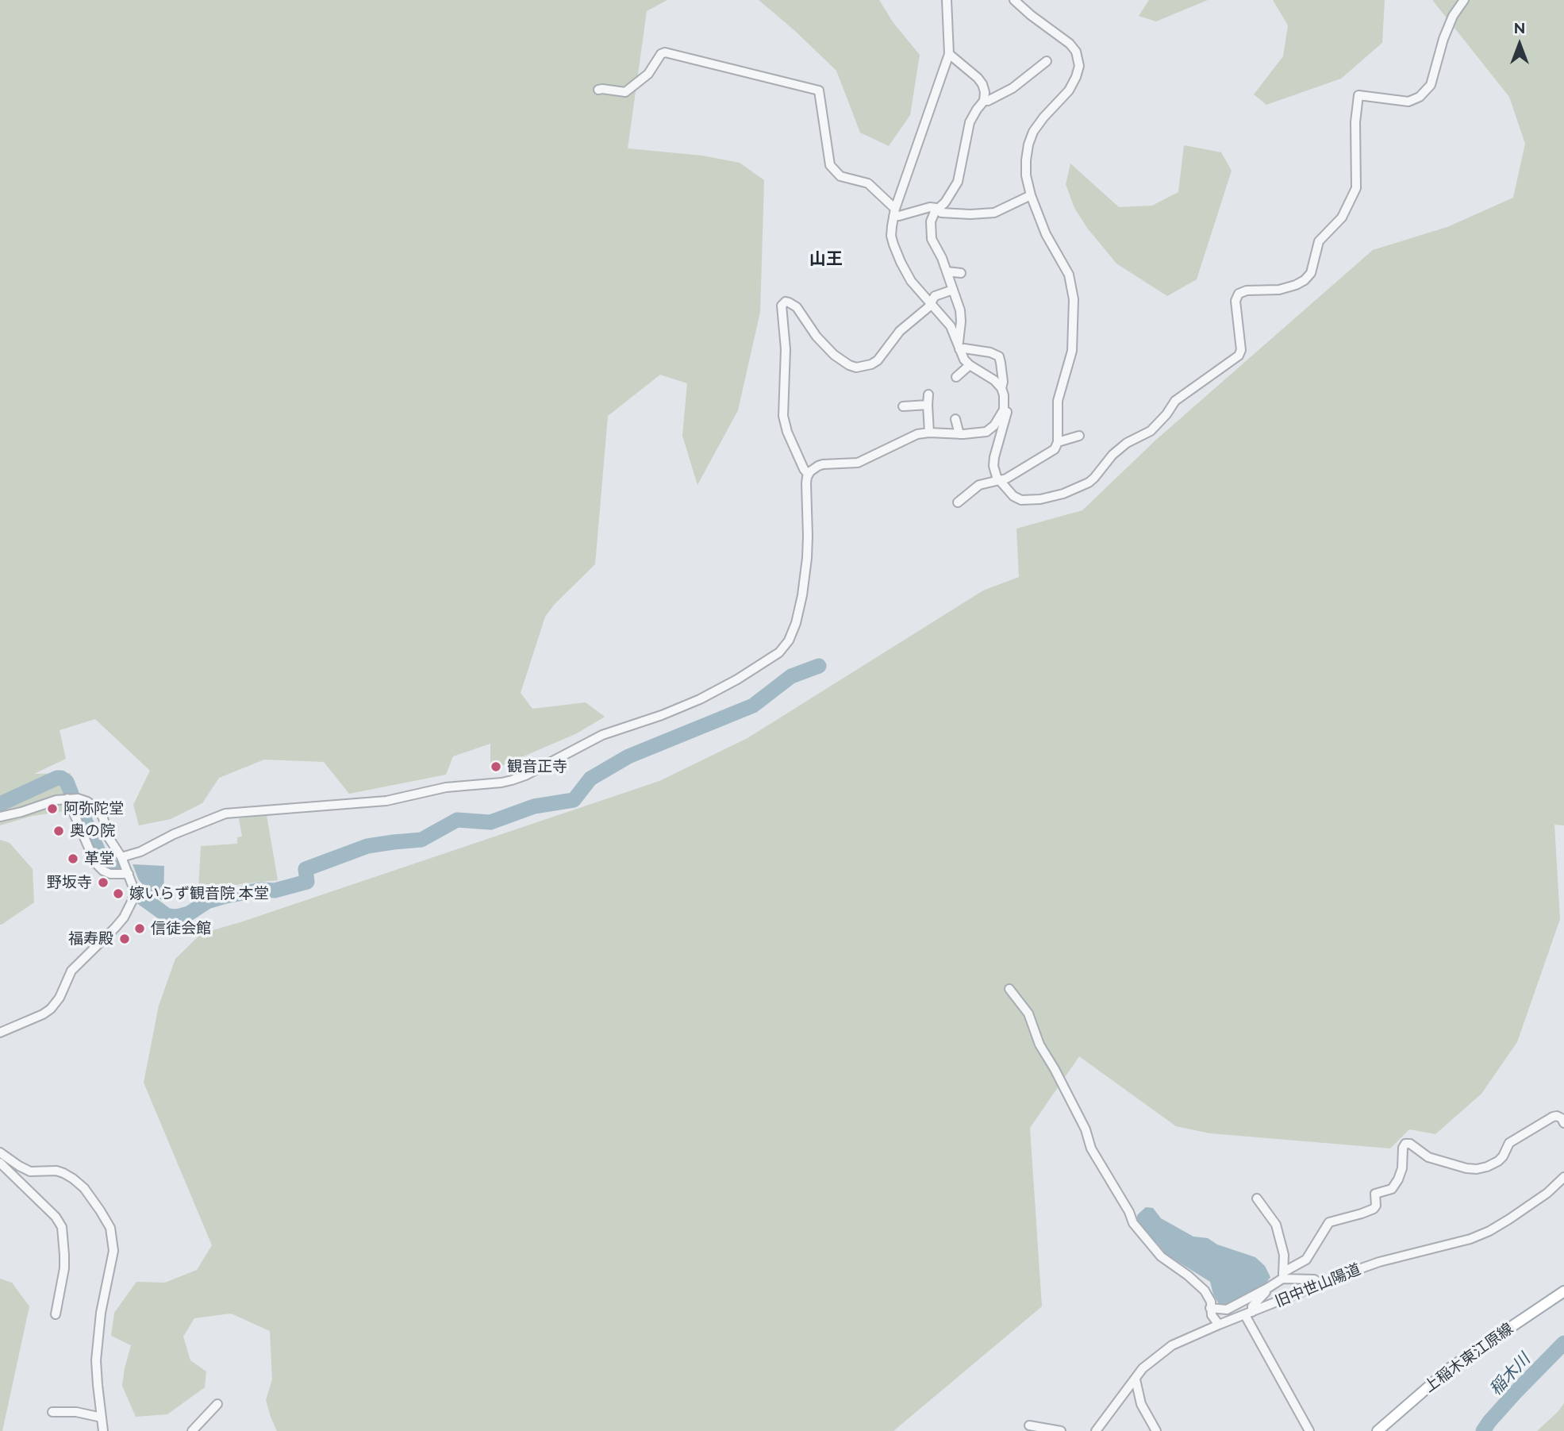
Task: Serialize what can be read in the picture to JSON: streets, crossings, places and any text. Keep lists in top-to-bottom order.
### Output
{
  "streets": {
    "main road": ["上稲木東江原線"],
    "street": ["旧中世山陽道"]
  },
  "districts": ["山王"],
  "water": ["稲木川"],
  "places": [
    "観音正寺",
    "阿弥陀堂",
    "奥の院",
    "革堂",
    "野坂寺",
    "嫁いらず観音院 本堂",
    "信徒会館",
    "福寿殿"
  ],
  "north": "top"
}
